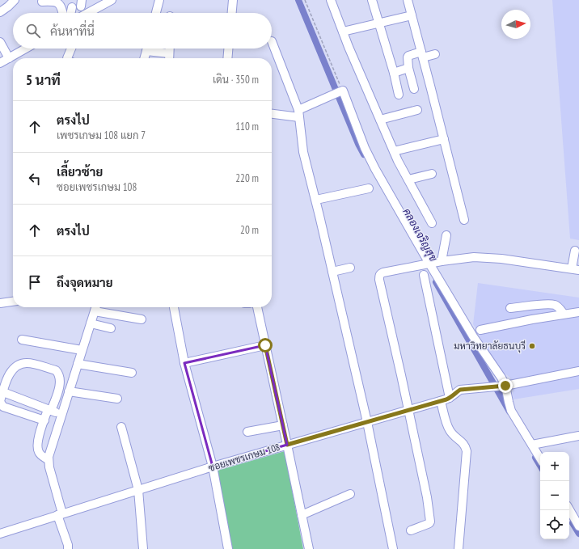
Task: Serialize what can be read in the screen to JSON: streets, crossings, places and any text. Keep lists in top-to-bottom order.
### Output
{
  "streets": {
    "street": ["ซอยเพชรเกษม 108"]
  },
  "water": ["คลองเจริญสุข"],
  "places": ["มหาวิทยาลัยธนบุรี"],
  "north": "right",
  "page": {
    "search": "ค้นหาที่นี่",
    "heading": ["5 นาที", "เดิน · 350 m"],
    "list": [
      ["ตรงไป", "เพชรเกษม 108 แยก 7", "110 m"],
      ["เลี้ยวซ้าย", "ซอยเพชรเกษม 108", "220 m"],
      ["ตรงไป", "20 m"],
      "ถึงจุดหมาย"
    ],
    "map_buttons": ["+", "−"]
  }
}
